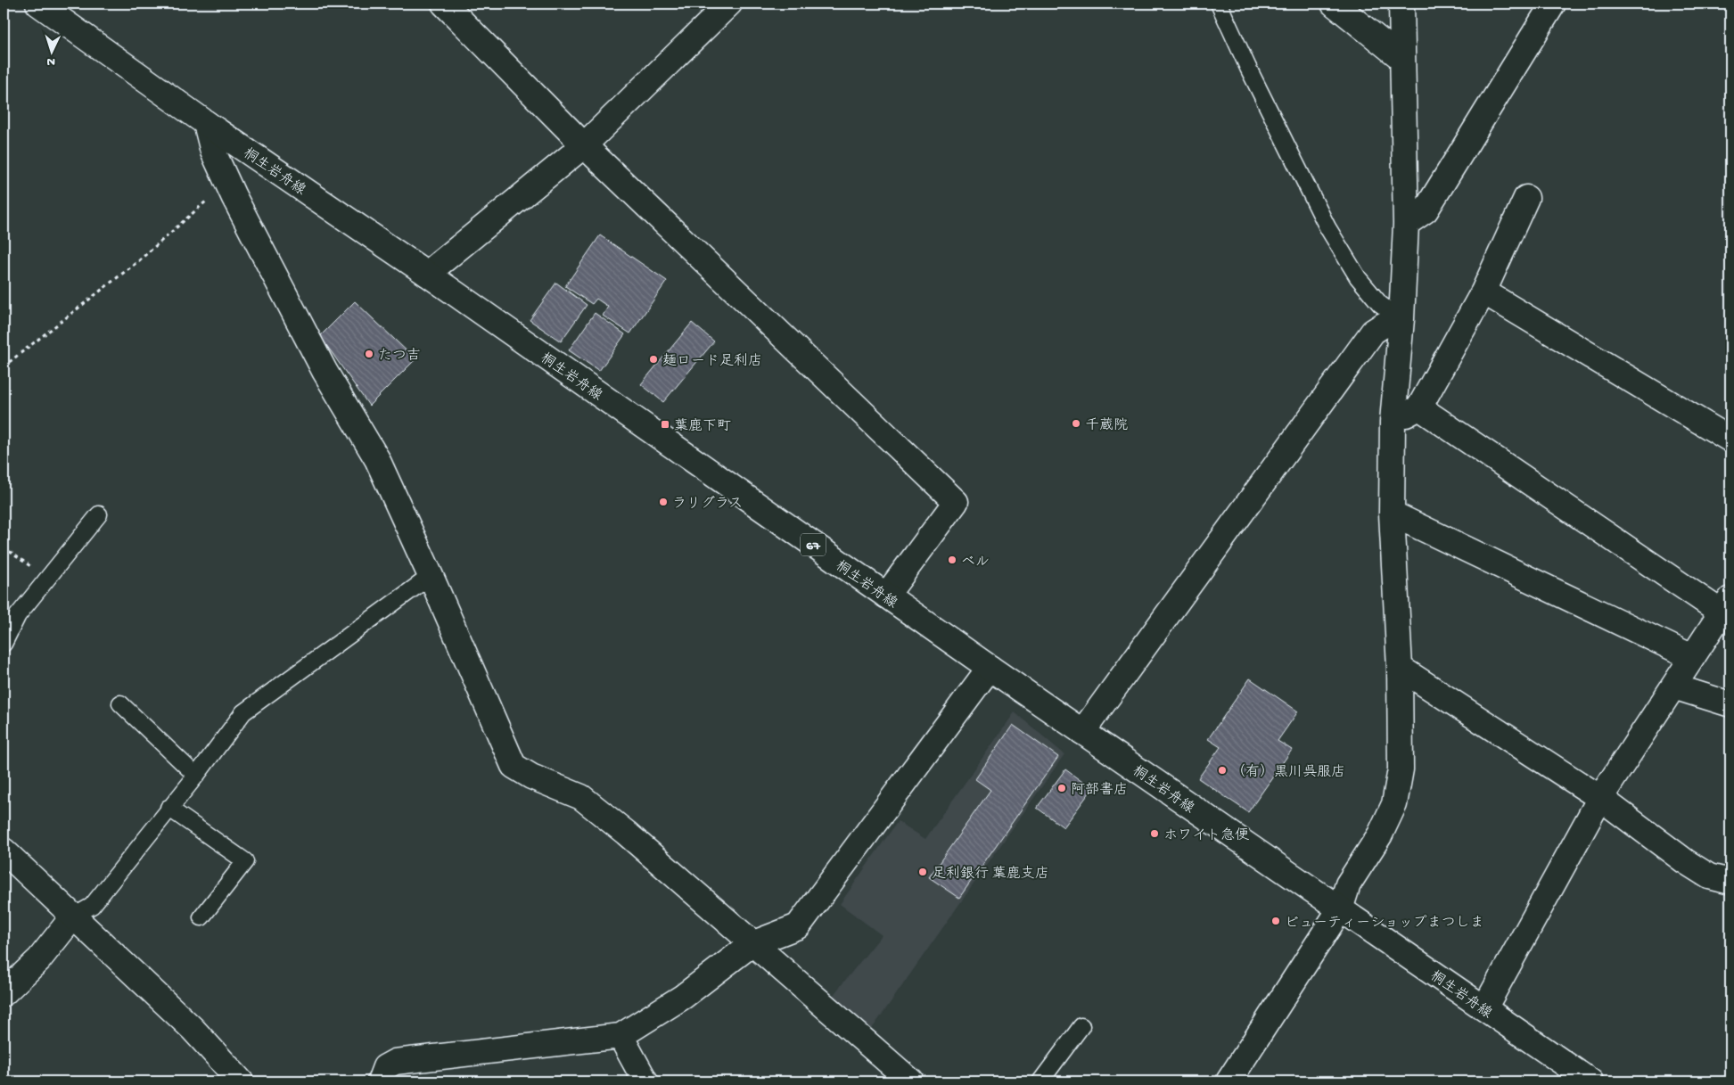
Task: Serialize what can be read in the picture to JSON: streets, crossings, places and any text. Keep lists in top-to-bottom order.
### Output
{
  "streets": {
    "street": ["桐生岩舟線", "67"]
  },
  "places": {
    "other": [
      "たつ吉",
      "麺ロード足利店",
      "千蔵院",
      "ラリグラス",
      "ベル",
      "（有）黒川呉服店",
      "阿部書店",
      "ホワイト急便",
      "足利銀行 葉鹿支店",
      "ビューティーショップまつしま"
    ],
    "transit": ["葉鹿下町"]
  },
  "north": "bottom"
}
